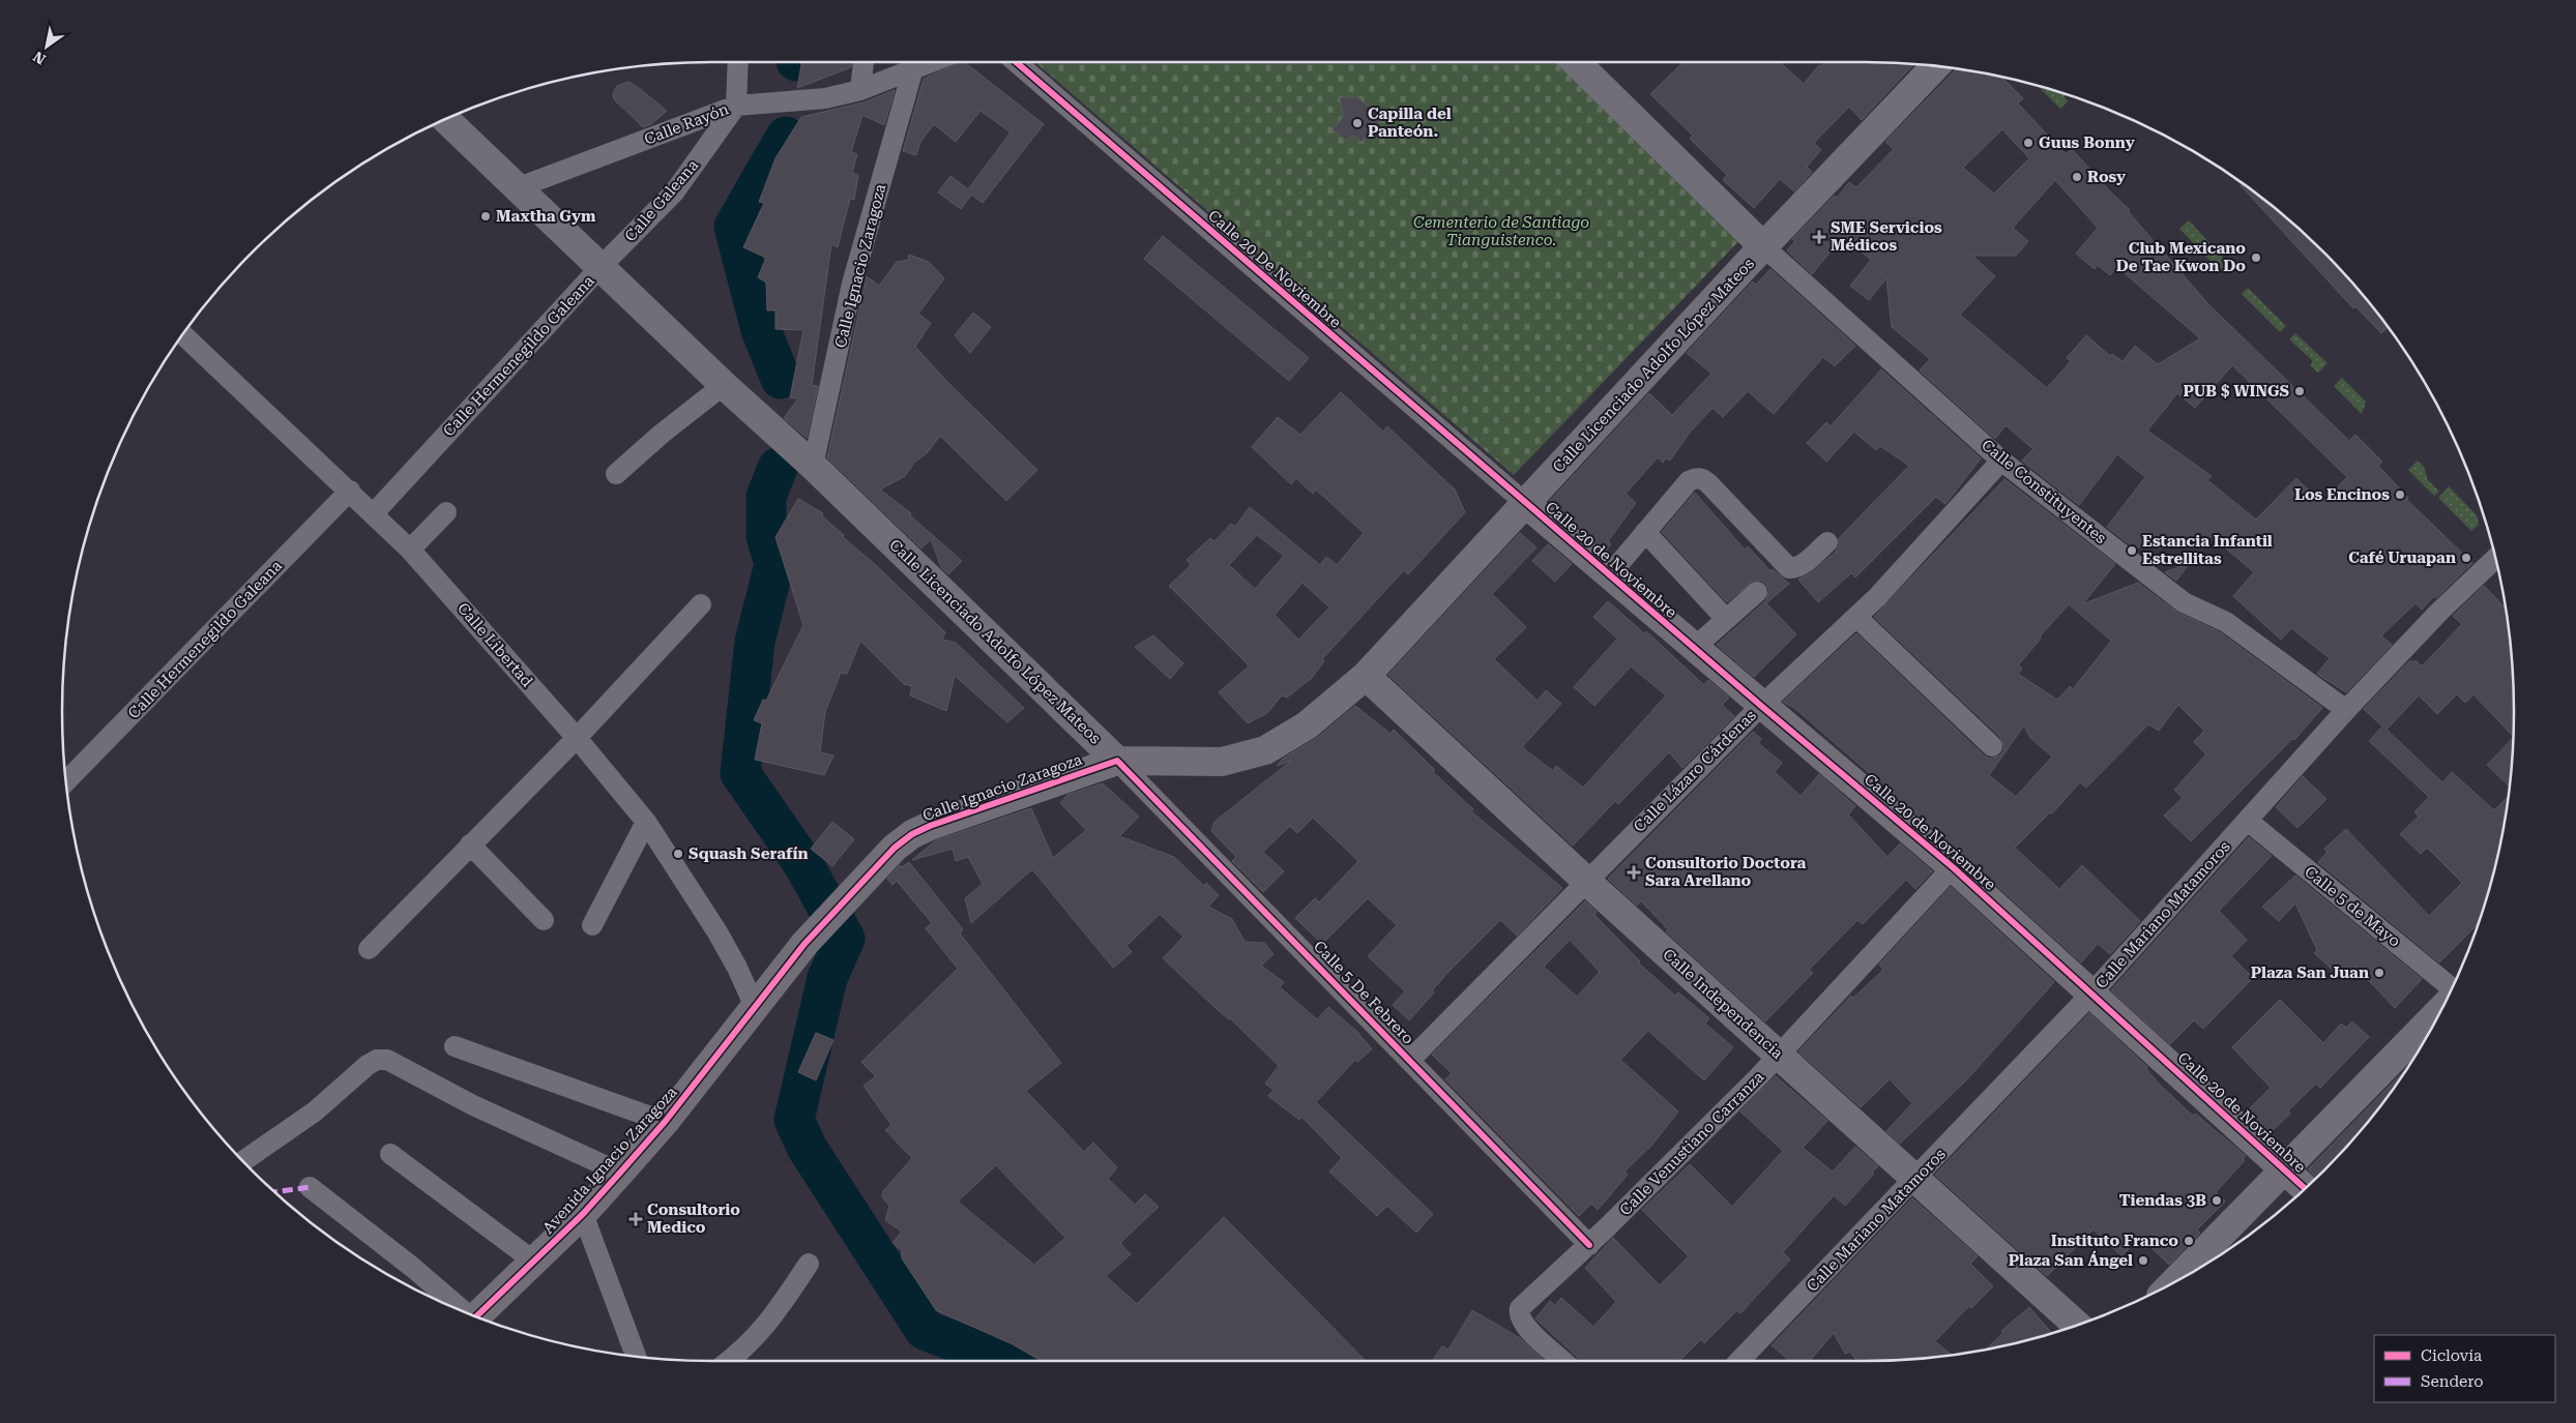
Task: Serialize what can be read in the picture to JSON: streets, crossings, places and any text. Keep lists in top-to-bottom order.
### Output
{
  "streets": {
    "street": [
      "Calle Rayón",
      "Calle Galeana",
      "Calle Ignacio Zaragoza",
      "Calle 20 De Noviembre",
      "Calle Hermenegildo Galeana",
      "Calle Licenciado Adolfo López Mateos",
      "Calle Constituyentes",
      "Calle 20 de Noviembre",
      "Calle Libertad",
      "Calle Lázaro Cárdenas",
      "Calle 5 de Mayo",
      "Calle Mariano Matamoros",
      "Calle 5 De Febrero",
      "Calle Independencia",
      "Calle Venustiano Carranza",
      "Avenida Ignacio Zaragoza"
    ]
  },
  "crossings": [
    ["Calle Rayón", "Calle Galeana"],
    ["Calle Rayón", "Calle Ignacio Zaragoza"],
    ["Calle Galeana", "Calle Hermenegildo Galeana"],
    ["Calle Galeana", "Calle Licenciado Adolfo López Mateos"],
    ["Calle Ignacio Zaragoza", "Calle Licenciado Adolfo López Mateos"],
    ["Calle Ignacio Zaragoza", "Calle Libertad"],
    ["Calle Ignacio Zaragoza", "Calle 5 De Febrero"],
    ["Calle Ignacio Zaragoza", "Avenida Ignacio Zaragoza"],
    ["Calle 20 De Noviembre", "Calle Licenciado Adolfo López Mateos"],
    ["Calle 20 De Noviembre", "Calle 20 de Noviembre"],
    ["Calle Hermenegildo Galeana", "Calle Licenciado Adolfo López Mateos"],
    ["Calle Hermenegildo Galeana", "Calle Libertad"],
    ["Calle Licenciado Adolfo López Mateos", "Calle Constituyentes"],
    ["Calle Licenciado Adolfo López Mateos", "Calle 20 de Noviembre"],
    ["Calle Licenciado Adolfo López Mateos", "Calle 5 De Febrero"],
    ["Calle Licenciado Adolfo López Mateos", "Calle Independencia"],
    ["Calle Constituyentes", "Calle Lázaro Cárdenas"],
    ["Calle Constituyentes", "Calle Mariano Matamoros"],
    ["Calle 20 de Noviembre", "Calle Lázaro Cárdenas"],
    ["Calle 20 de Noviembre", "Calle Mariano Matamoros"],
    ["Calle 20 de Noviembre", "Calle Venustiano Carranza"],
    ["Calle Libertad", "Avenida Ignacio Zaragoza"],
    ["Calle Lázaro Cárdenas", "Calle 5 De Febrero"],
    ["Calle Lázaro Cárdenas", "Calle Independencia"],
    ["Calle 5 de Mayo", "Calle Mariano Matamoros"],
    ["Calle Mariano Matamoros", "Calle Independencia"],
    ["Calle 5 De Febrero", "Calle Venustiano Carranza"],
    ["Calle Independencia", "Calle Venustiano Carranza"]
  ],
  "parks": ["Cementerio de Santiago Tianguistenco."],
  "places": {
    "other": [
      "Capilla del Panteón.",
      "Guus Bonny",
      "Rosy",
      "Maxtha Gym",
      "Club Mexicano De Tae Kwon Do",
      "PUB $ WINGS",
      "Los Encinos",
      "Estancia Infantil Estrellitas",
      "Café Uruapan",
      "Squash Serafín",
      "Plaza San Juan",
      "Tiendas 3B",
      "Instituto Franco",
      "Plaza San Ángel"
    ],
    "health": ["SME Servicios Médicos", "Consultorio Doctora Sara Arellano", "Consultorio Medico"]
  },
  "legend": ["Ciclovía", "Sendero"],
  "north": "bottom left"
}
